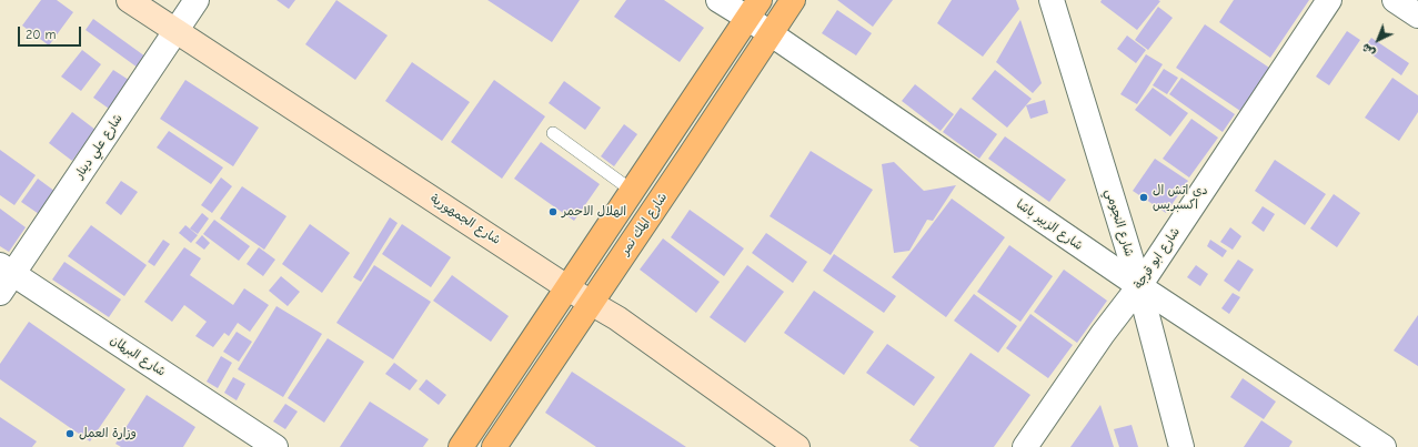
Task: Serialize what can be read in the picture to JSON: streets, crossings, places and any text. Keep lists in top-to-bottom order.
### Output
{
  "streets": {
    "highway": ["شارع المك نمر"],
    "main road": ["شارع الجمهورية"],
    "street": [
      "شارع علي دينار",
      "شارع النجومي",
      "شارع الزبير باشا",
      "شارع ابو قرجة",
      "شارع البرلمان"
    ]
  },
  "crossings": [
    ["شارع علي دينار", "شارع الجمهورية"],
    ["شارع علي دينار", "شارع البرلمان"],
    ["شارع الجمهورية", "شارع المك نمر"],
    ["شارع النجومي", "شارع الزبير باشا"],
    ["شارع النجومي", "شارع ابو قرجة"],
    ["شارع المك نمر", "شارع الزبير باشا"],
    ["شارع الزبير باشا", "شارع ابو قرجة"]
  ],
  "places": ["دي اتش ال اكسبريس", "الهلال الاحمر", "وزارة العمل"],
  "scale_bar": "20 m",
  "north": "bottom left"
}
